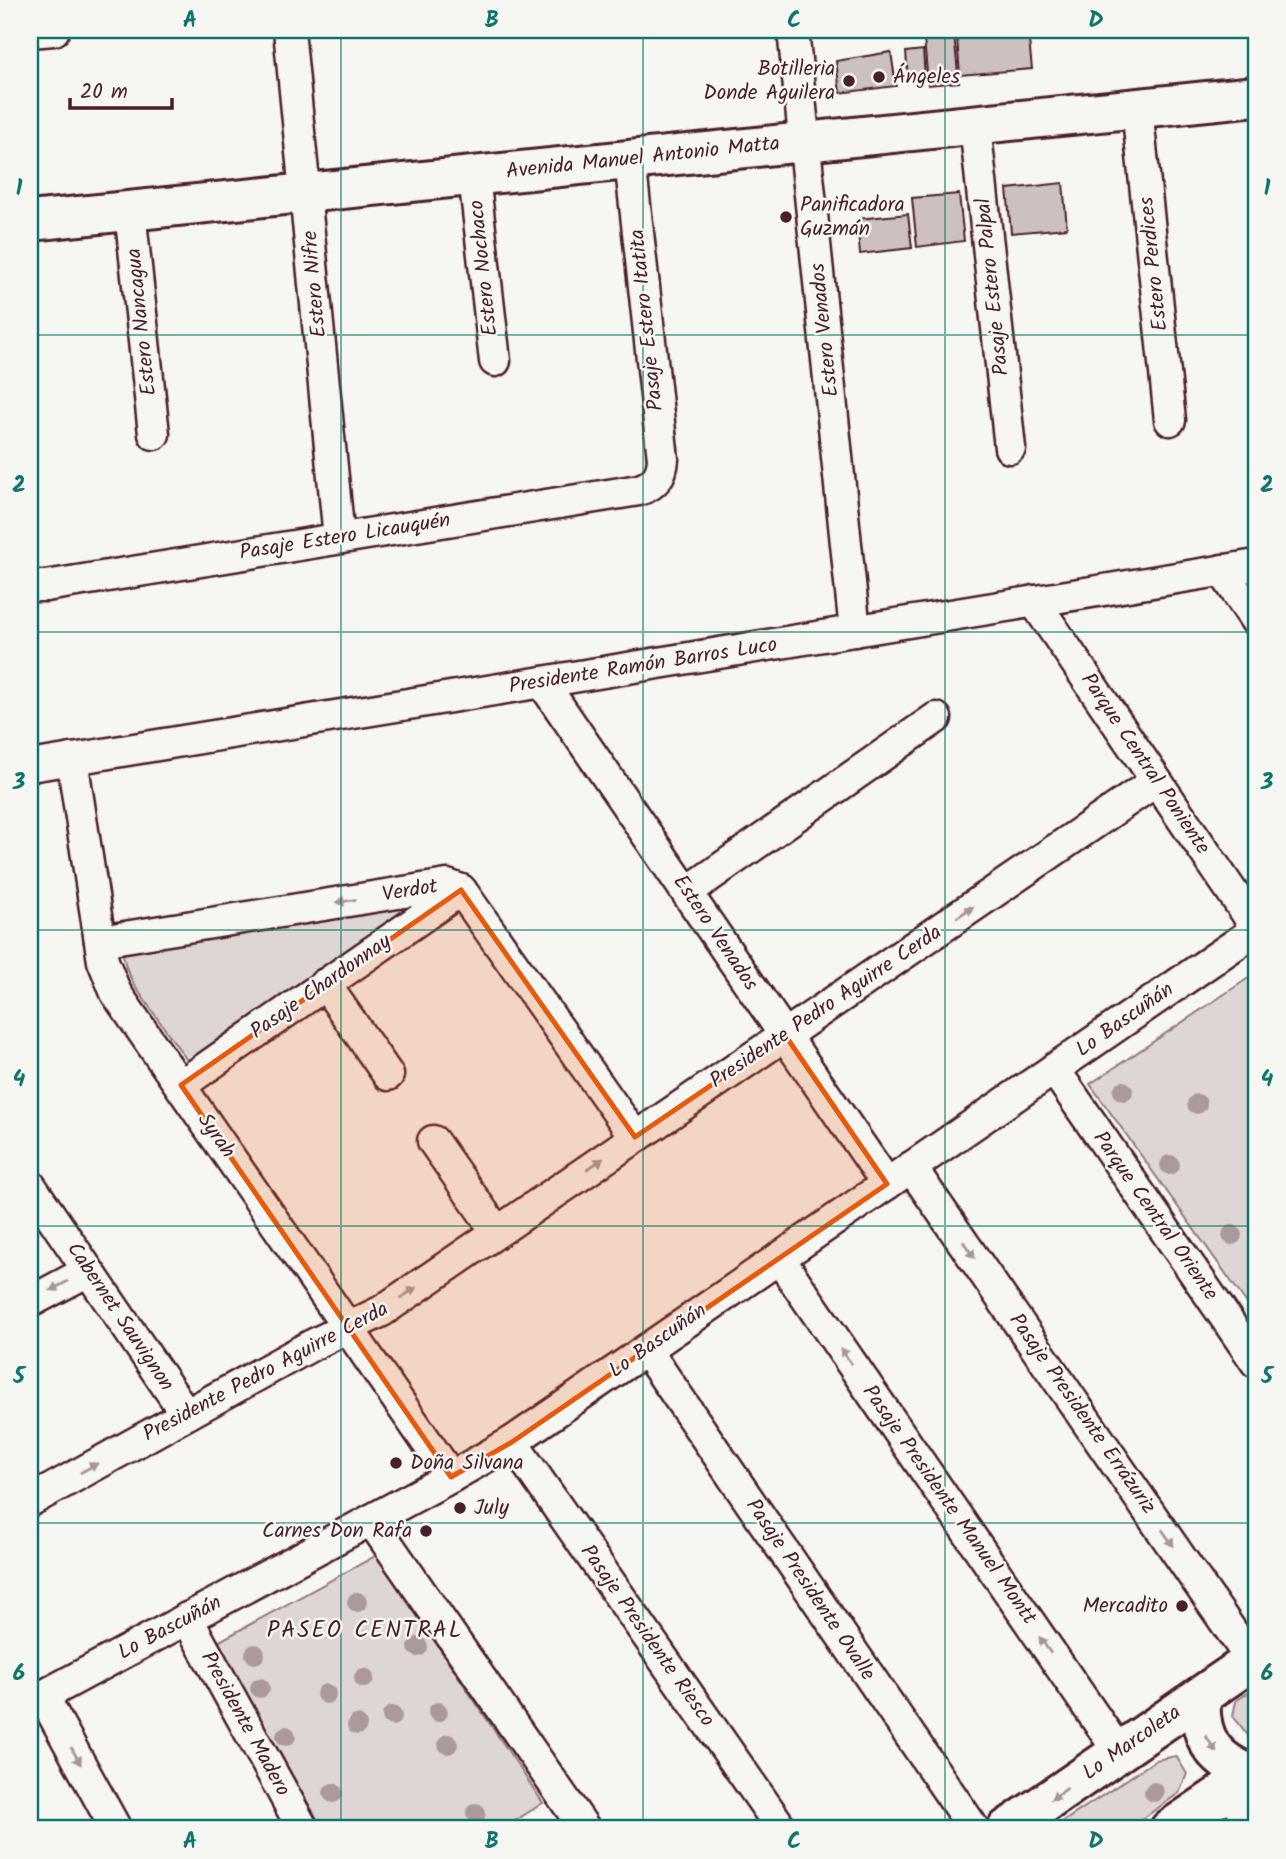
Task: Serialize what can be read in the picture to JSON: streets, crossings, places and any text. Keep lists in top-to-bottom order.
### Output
{
  "streets": {
    "street": [
      "Avenida Manuel Antonio Matta",
      "Estero Perdices",
      "Estero Nochaco",
      "Estero Nifre",
      "Pasaje Estero Palpal",
      "Pasaje Estero Itatita",
      "Estero Nancagua",
      "Estero Venados",
      "Pasaje Estero Licauquén",
      "Presidente Ramón Barros Luco",
      "Parque Central Poniente",
      "Verdot",
      "Pasaje Chardonnay",
      "Presidente Pedro Aguirre Cerda",
      "Lo Bascuñán",
      "Syrah",
      "Parque Central Oriente",
      "Cabernet Sauvignon",
      "Pasaje Presidente Errázuriz",
      "Pasaje Presidente Manuel Montt",
      "Pasaje Presidente Ovalle",
      "Pasaje Presidente Riesco",
      "Presidente Madero",
      "Lo Marcoleta"
    ]
  },
  "crossings": [
    ["Avenida Manuel Antonio Matta", "Estero Perdices"],
    ["Avenida Manuel Antonio Matta", "Estero Nochaco"],
    ["Avenida Manuel Antonio Matta", "Estero Nifre"],
    ["Avenida Manuel Antonio Matta", "Pasaje Estero Palpal"],
    ["Avenida Manuel Antonio Matta", "Pasaje Estero Itatita"],
    ["Avenida Manuel Antonio Matta", "Estero Nancagua"],
    ["Avenida Manuel Antonio Matta", "Estero Venados"],
    ["Estero Nifre", "Pasaje Estero Licauquén"],
    ["Pasaje Estero Itatita", "Pasaje Estero Licauquén"],
    ["Estero Venados", "Presidente Ramón Barros Luco"],
    ["Estero Venados", "Presidente Pedro Aguirre Cerda"],
    ["Estero Venados", "Lo Bascuñán"],
    ["Presidente Ramón Barros Luco", "Parque Central Poniente"],
    ["Presidente Ramón Barros Luco", "Syrah"],
    ["Parque Central Poniente", "Presidente Pedro Aguirre Cerda"],
    ["Parque Central Poniente", "Lo Bascuñán"],
    ["Verdot", "Pasaje Chardonnay"],
    ["Verdot", "Presidente Pedro Aguirre Cerda"],
    ["Verdot", "Syrah"],
    ["Pasaje Chardonnay", "Syrah"],
    ["Presidente Pedro Aguirre Cerda", "Syrah"],
    ["Presidente Pedro Aguirre Cerda", "Cabernet Sauvignon"],
    ["Lo Bascuñán", "Syrah"],
    ["Lo Bascuñán", "Parque Central Oriente"],
    ["Lo Bascuñán", "Pasaje Presidente Errázuriz"],
    ["Lo Bascuñán", "Pasaje Presidente Manuel Montt"],
    ["Lo Bascuñán", "Pasaje Presidente Ovalle"],
    ["Lo Bascuñán", "Pasaje Presidente Riesco"],
    ["Lo Bascuñán", "Presidente Madero"],
    ["Pasaje Presidente Errázuriz", "Lo Marcoleta"],
    ["Pasaje Presidente Manuel Montt", "Lo Marcoleta"]
  ],
  "one_way": [
    "Verdot",
    "Pasaje Presidente Errázuriz",
    "Pasaje Presidente Manuel Montt",
    "Lo Marcoleta"
  ],
  "districts": ["PASEO CENTRAL"],
  "places": [
    "Ángeles",
    "Botilleria Donde Aguilera",
    "Panificadora Guzmán",
    "Doña Silvana",
    "July",
    "Carnes Don Rafa",
    "Mercadito"
  ],
  "scale_bar": "20 m",
  "grid": {
    "columns": [
      "A",
      "B",
      "C",
      "D"
    ],
    "rows": [
      "1",
      "2",
      "3",
      "4",
      "5",
      "6"
    ]
  }
}
